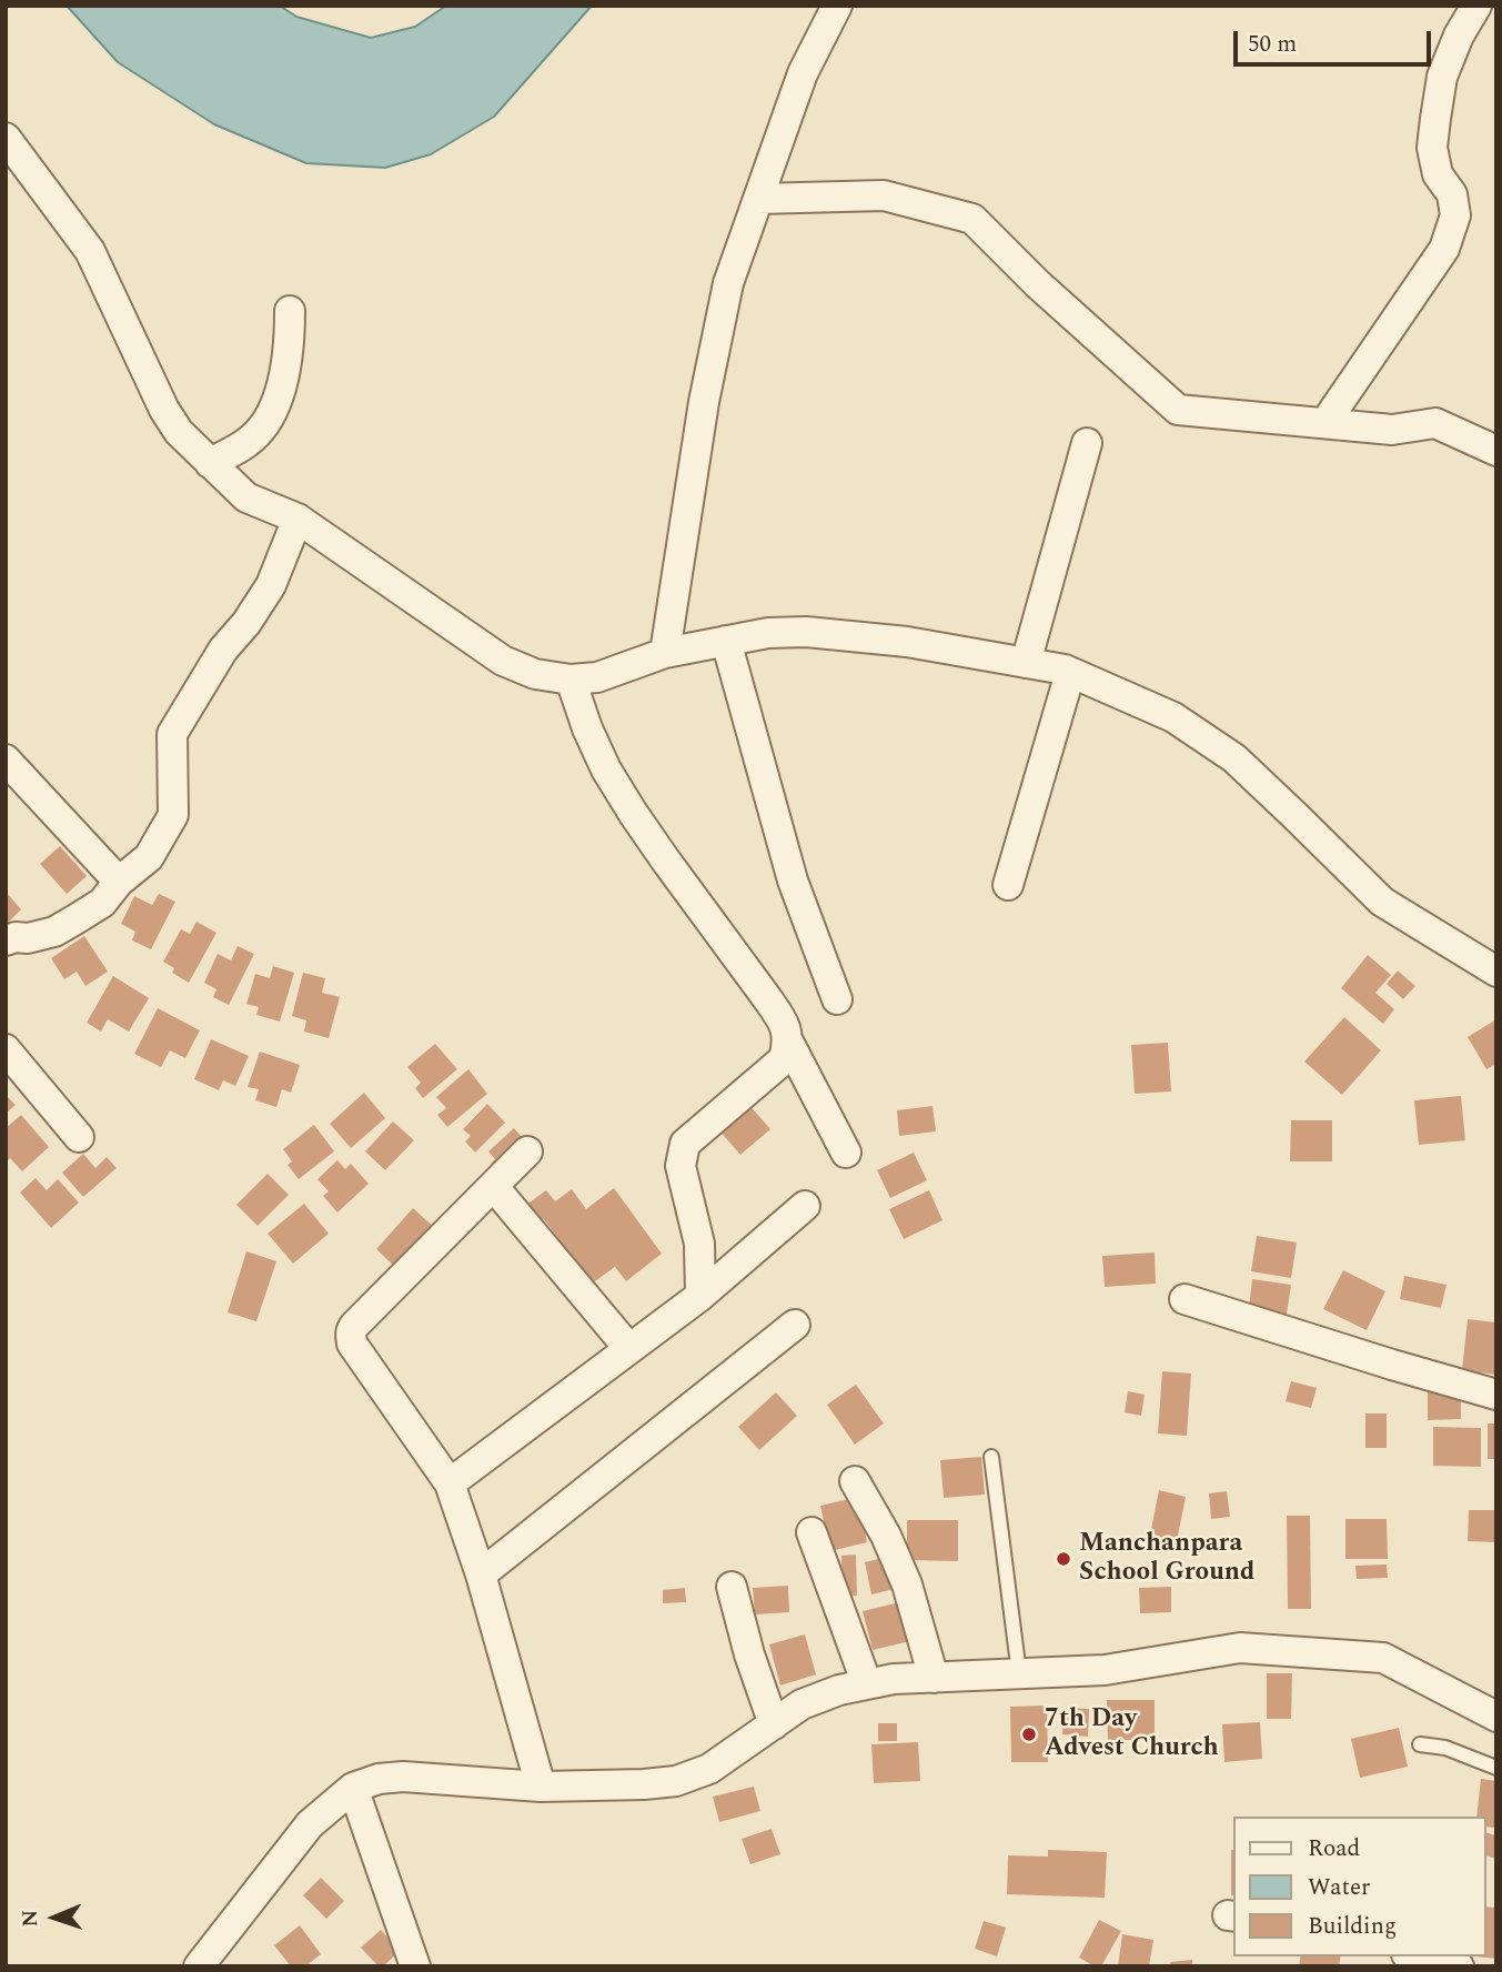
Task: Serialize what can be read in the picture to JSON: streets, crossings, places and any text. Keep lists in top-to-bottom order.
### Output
{
  "places": ["Manchanpara School Ground", "7th Day Advest Church"],
  "legend": ["Road", "Water", "Building"],
  "scale_bar": "50 m",
  "north": "left"
}
